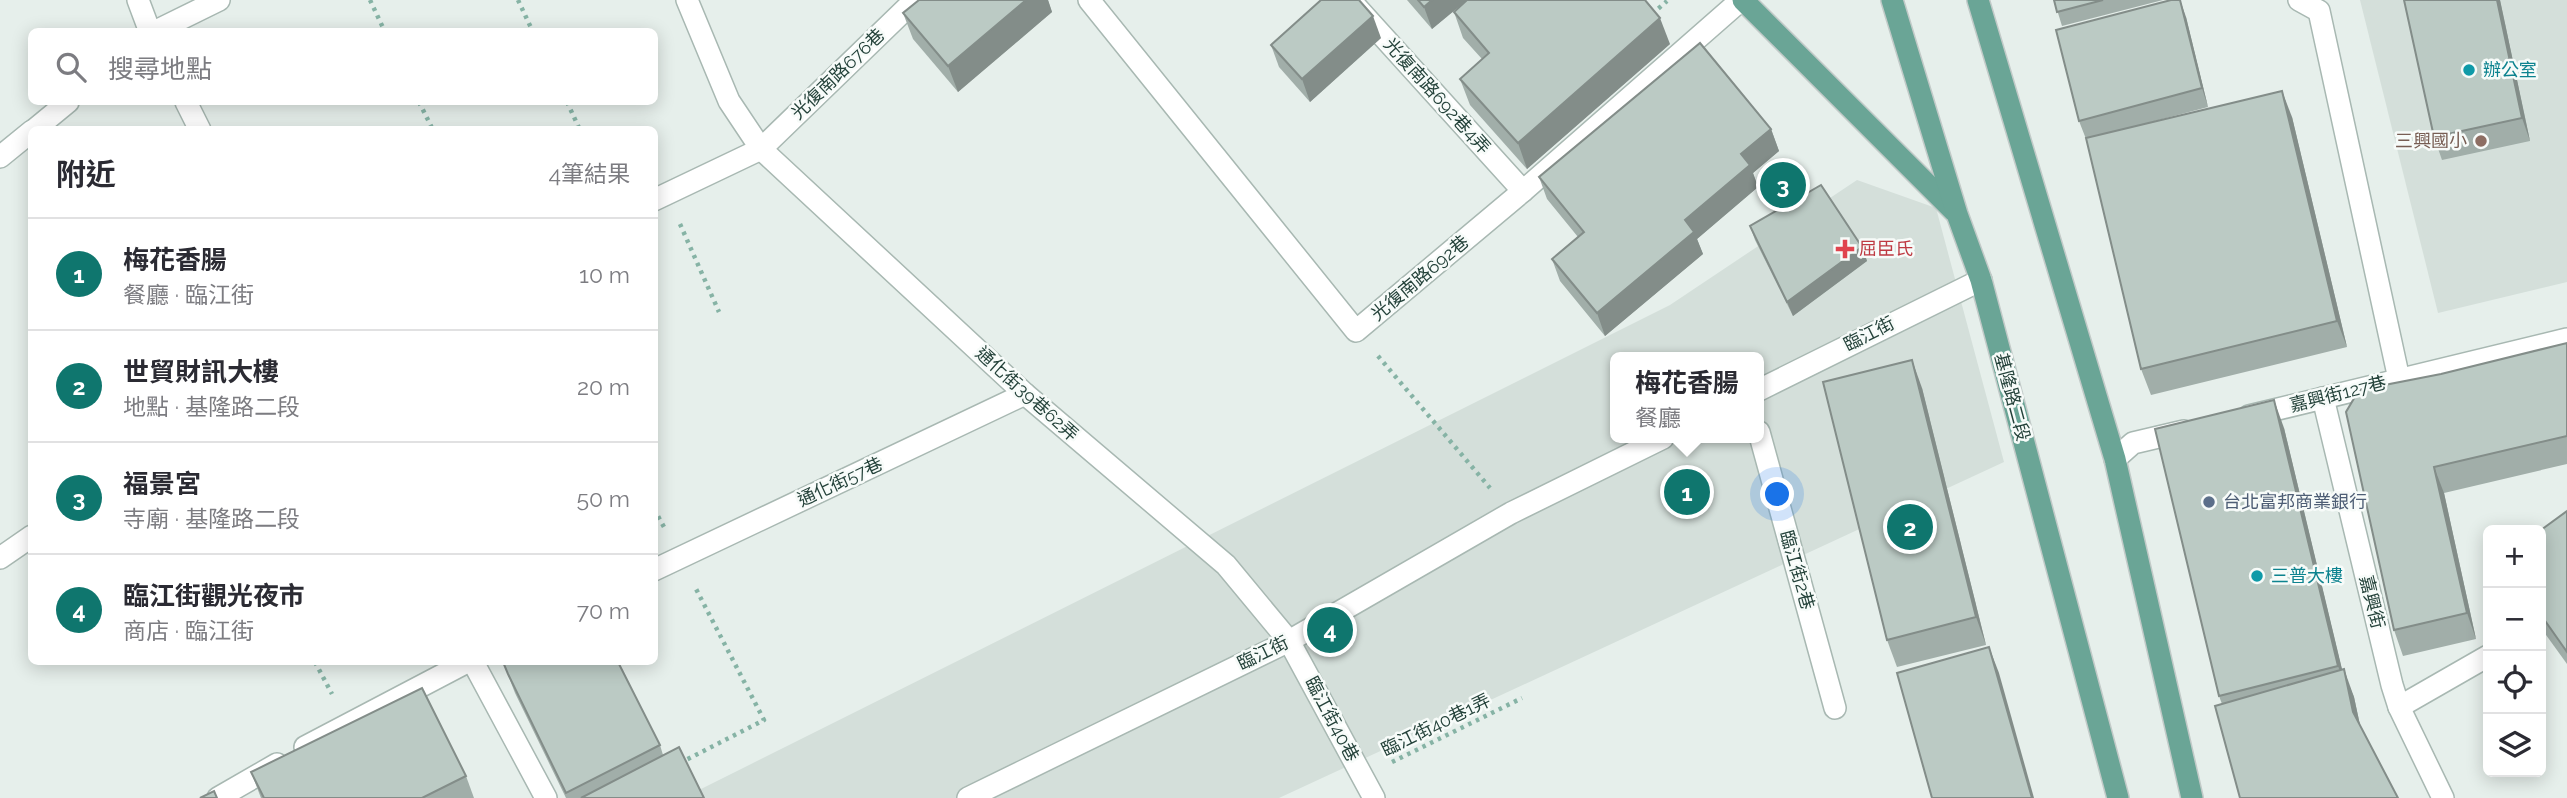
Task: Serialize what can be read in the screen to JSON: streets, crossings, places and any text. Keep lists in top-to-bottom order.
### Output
{
  "streets": {
    "main road": ["基隆路二段"],
    "street": [
      "光復南路676巷",
      "光復南路692巷4弄",
      "光復南路692巷",
      "臨江街",
      "通化街39巷62弄",
      "嘉興街127巷",
      "通化街57巷",
      "臨江街2巷",
      "嘉興街",
      "臨江街40巷"
    ],
    "path": ["臨江街40巷1弄"]
  },
  "crossings": [
    ["光復南路676巷", "通化街39巷62弄"],
    ["光復南路692巷4弄", "光復南路692巷"],
    ["臨江街", "通化街39巷62弄"],
    ["臨江街", "基隆路二段"],
    ["臨江街", "臨江街40巷"],
    ["通化街39巷62弄", "通化街57巷"],
    ["通化街39巷62弄", "臨江街40巷"],
    ["嘉興街127巷", "嘉興街"],
    ["臨江街40巷", "臨江街40巷1弄"]
  ],
  "places": {
    "other": [
      "辦公室",
      "三興國小",
      "台北富邦商業銀行",
      "三普大樓"
    ],
    "health": ["屈臣氏"]
  },
  "page": {
    "search": "搜尋地點",
    "heading": ["附近", "4筆結果"],
    "pins": [
      "3",
      "1",
      "2",
      "4"
    ],
    "list": [
      {
        "mark": "1",
        "name": "梅花香腸",
        "note": "餐廳 · 臨江街",
        "value": "10 m"
      },
      {
        "mark": "2",
        "name": "世貿財訊大樓",
        "note": "地點 · 基隆路二段",
        "value": "20 m"
      },
      {
        "mark": "3",
        "name": "福景宮",
        "note": "寺廟 · 基隆路二段",
        "value": "50 m"
      },
      {
        "mark": "4",
        "name": "臨江街觀光夜市",
        "note": "商店 · 臨江街",
        "value": "70 m"
      }
    ],
    "popup": ["梅花香腸", "餐廳"],
    "map_buttons": ["+", "−"]
  }
}
